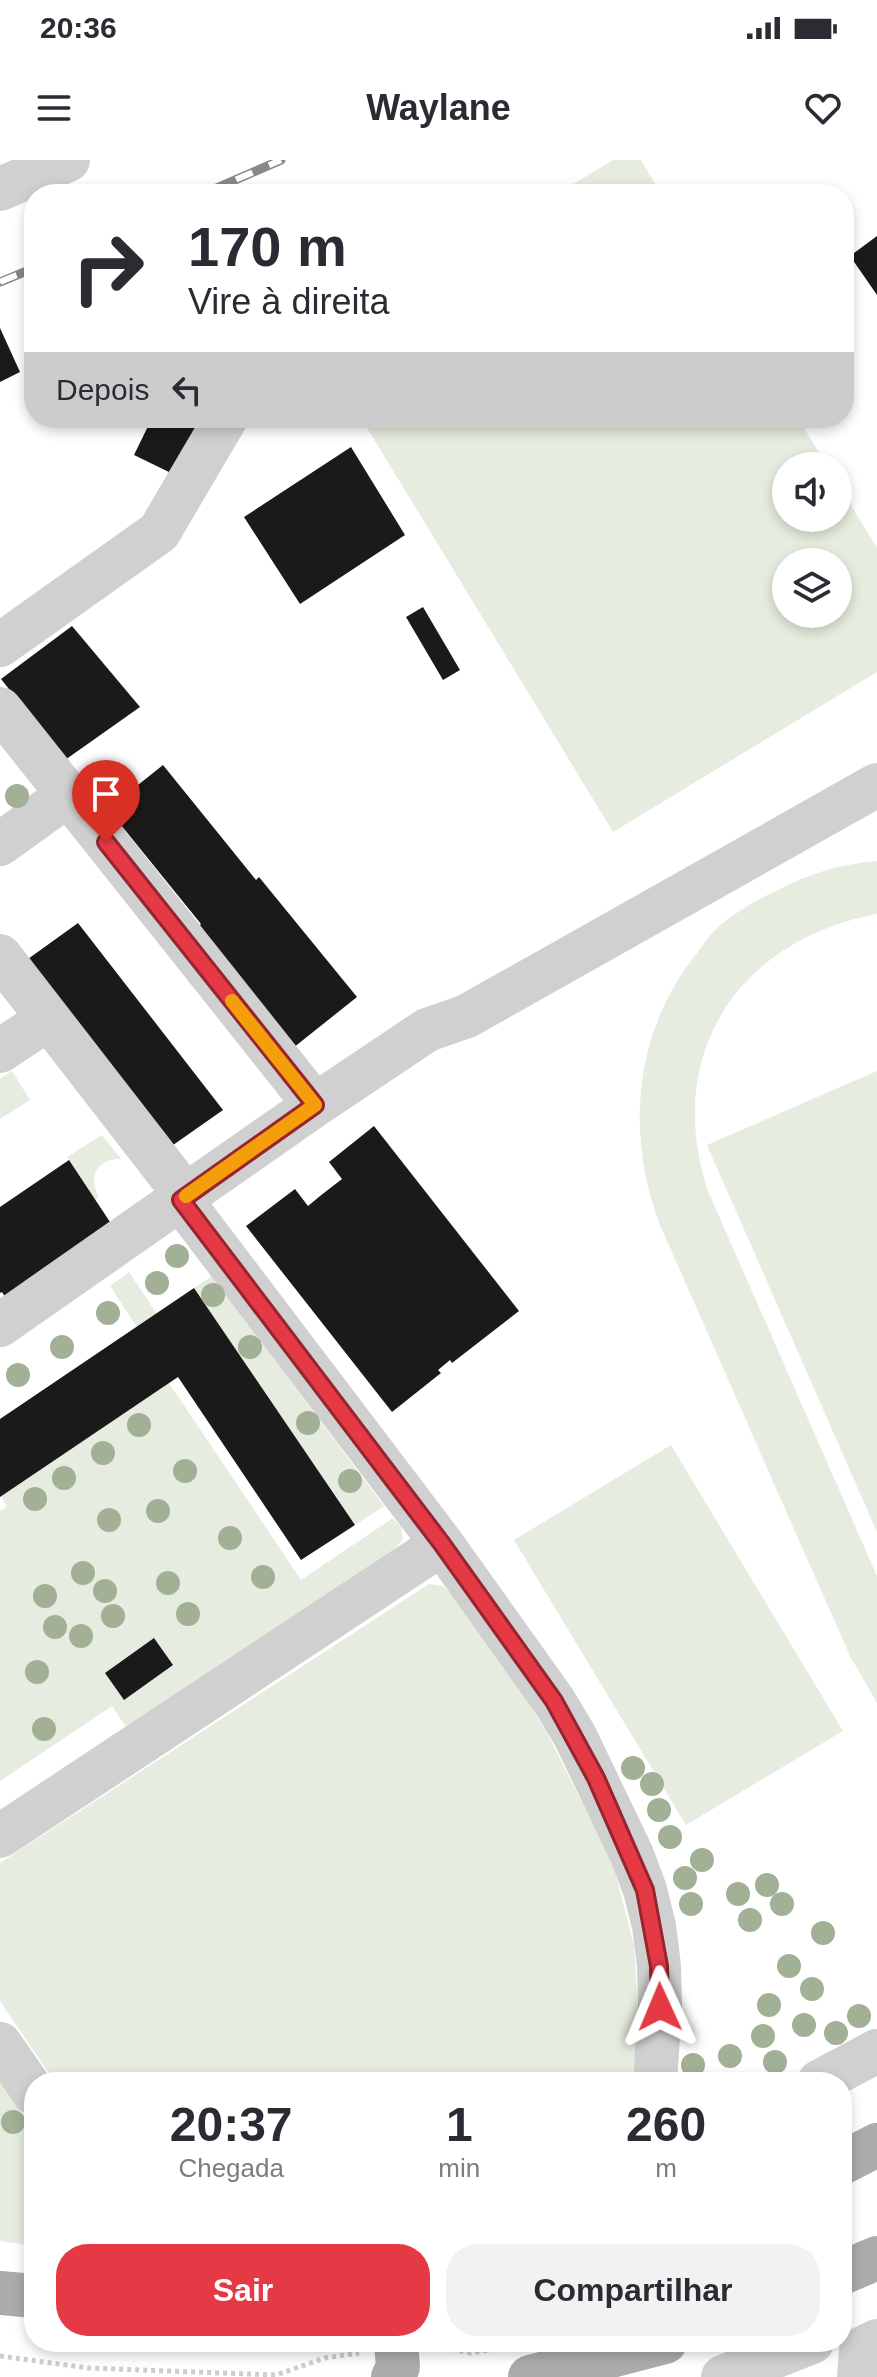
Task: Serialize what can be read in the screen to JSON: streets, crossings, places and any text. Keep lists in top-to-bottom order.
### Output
{
  "page": {
    "status": "20:36",
    "header": "Waylane",
    "turn": ["170 m", "Vire à direita"],
    "then": "Depois",
    "eta": [
      "20:37",
      "Chegada",
      "1",
      "min",
      "260",
      "m"
    ],
    "buttons": ["Sair", "Compartilhar"]
  }
}
